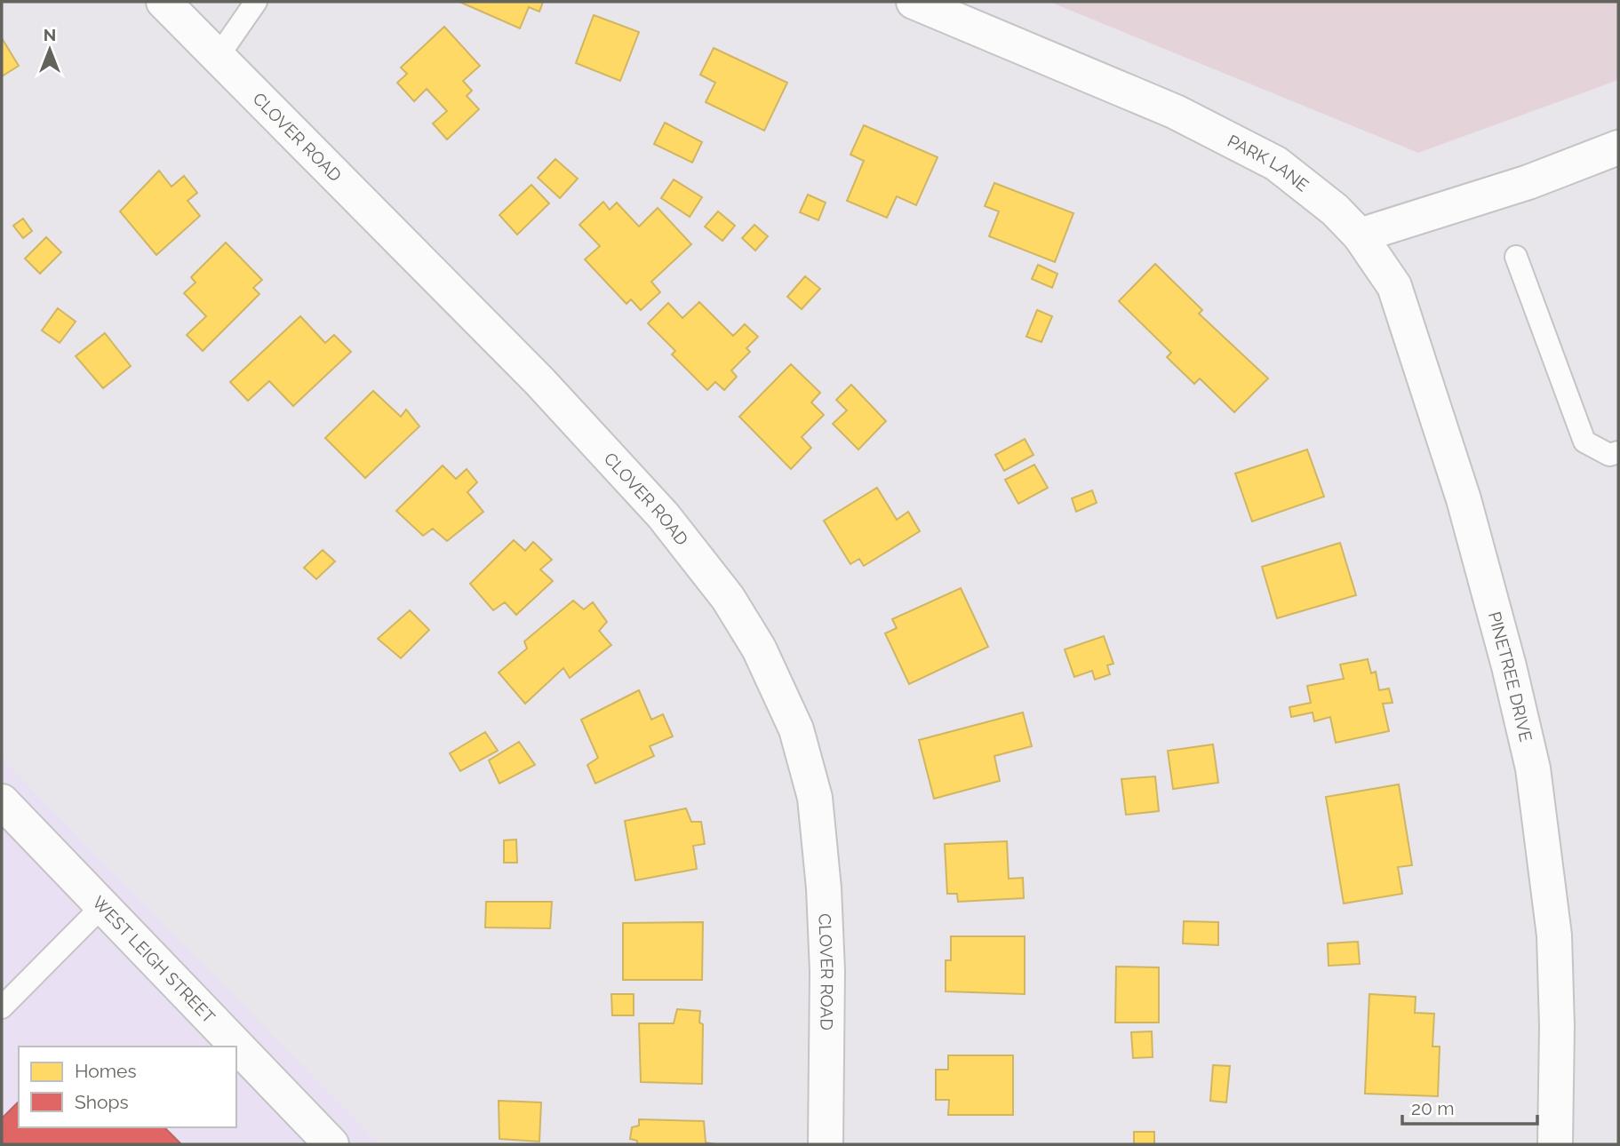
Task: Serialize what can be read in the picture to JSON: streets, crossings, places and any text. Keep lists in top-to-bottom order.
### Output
{
  "streets": {
    "street": [
      "CLOVER ROAD",
      "PARK LANE",
      "PINETREE DRIVE",
      "WEST LEIGH STREET"
    ]
  },
  "crossings": [
    ["PARK LANE", "PINETREE DRIVE"]
  ],
  "legend": ["Homes", "Shops"],
  "scale_bar": "20 m",
  "north": "top"
}
